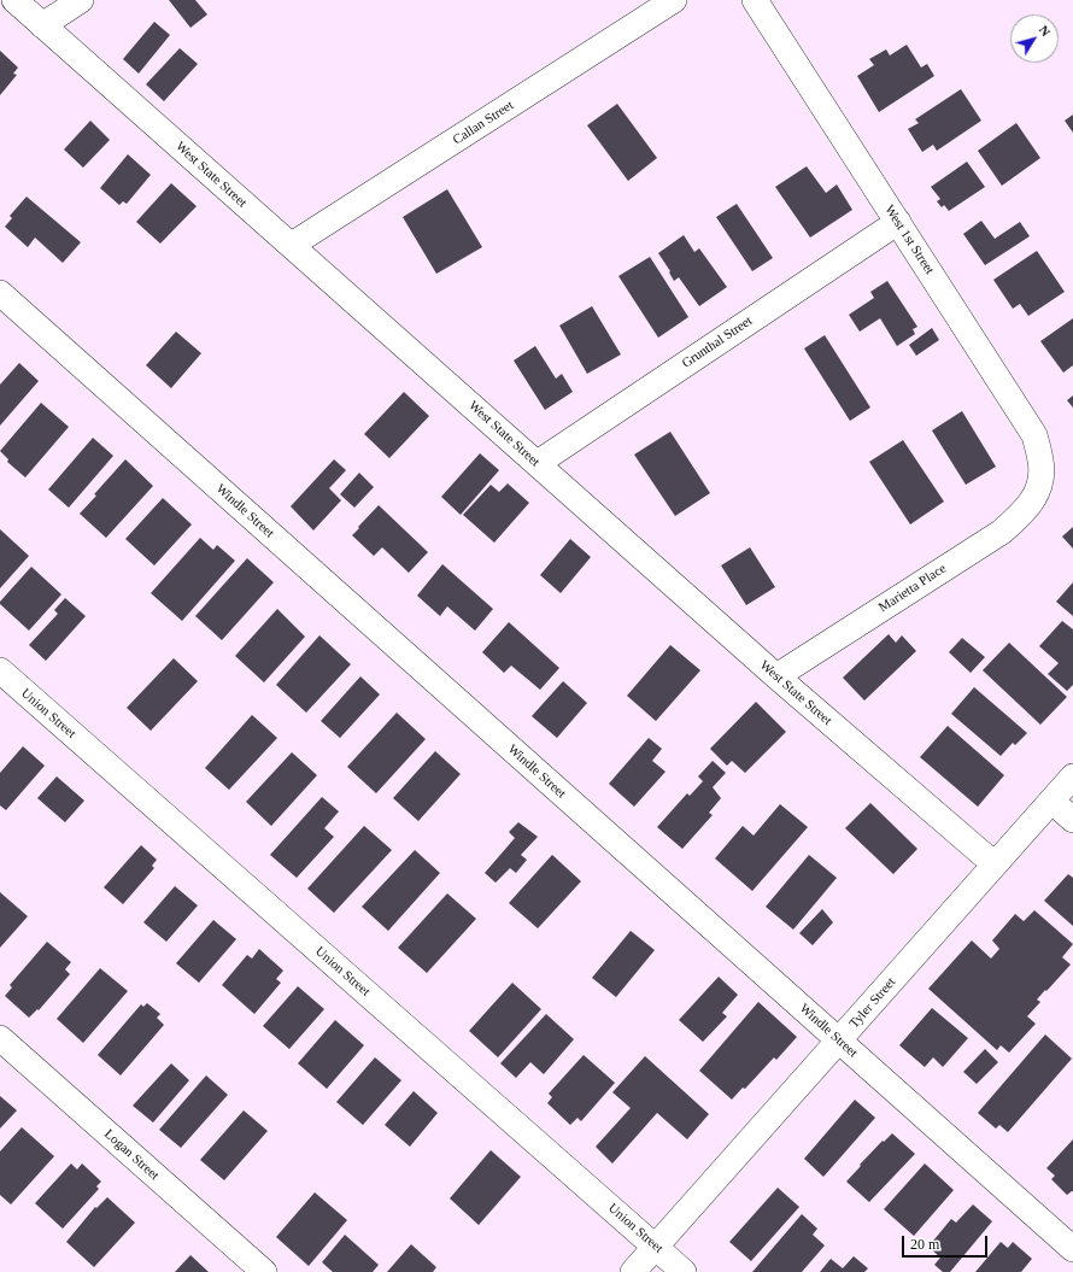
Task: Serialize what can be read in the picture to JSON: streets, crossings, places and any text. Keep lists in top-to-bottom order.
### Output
{
  "streets": {
    "street": [
      "Callan Street",
      "West State Street",
      "West 1st Street",
      "Grunthal Street",
      "Windle Street",
      "Marietta Place",
      "Union Street",
      "Tyler Street",
      "Logan Street"
    ]
  },
  "crossings": [
    ["Callan Street", "West State Street"],
    ["West State Street", "Grunthal Street"],
    ["West State Street", "Marietta Place"],
    ["West State Street", "Tyler Street"],
    ["West 1st Street", "Grunthal Street"],
    ["West 1st Street", "Marietta Place"],
    ["Windle Street", "Tyler Street"],
    ["Union Street", "Tyler Street"]
  ],
  "scale_bar": "20 m",
  "north": "top right"
}
